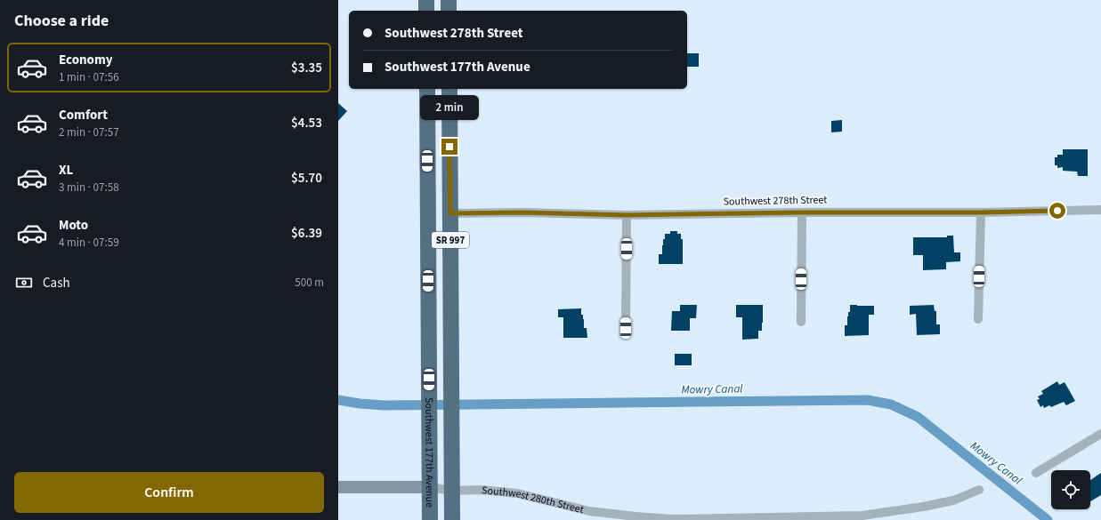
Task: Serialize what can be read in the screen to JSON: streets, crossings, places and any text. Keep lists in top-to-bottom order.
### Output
{
  "streets": {
    "highway": ["SR 997", "Southwest 177th Avenue"],
    "street": ["Southwest 278th Street", "Southwest 280th Street"]
  },
  "crossings": [
    ["Southwest 278th Street", "Southwest 177th Avenue"],
    ["Southwest 177th Avenue", "Southwest 280th Street"]
  ],
  "water": ["Mowry Canal"],
  "page": {
    "heading": "Choose a ride",
    "banner": ["Southwest 278th Street", "Southwest 177th Avenue"],
    "list": [
      {
        "name": "Economy",
        "note": "1 min · 07:56",
        "value": "$3.35"
      },
      {
        "name": "Comfort",
        "note": "2 min · 07:57",
        "value": "$4.53"
      },
      {
        "name": "XL",
        "note": "3 min · 07:58",
        "value": "$5.70"
      },
      {
        "name": "Moto",
        "note": "4 min · 07:59",
        "value": "$6.39"
      }
    ],
    "bubble": "2 min",
    "pay": ["Cash", "500 m"],
    "buttons": "Confirm"
  }
}
